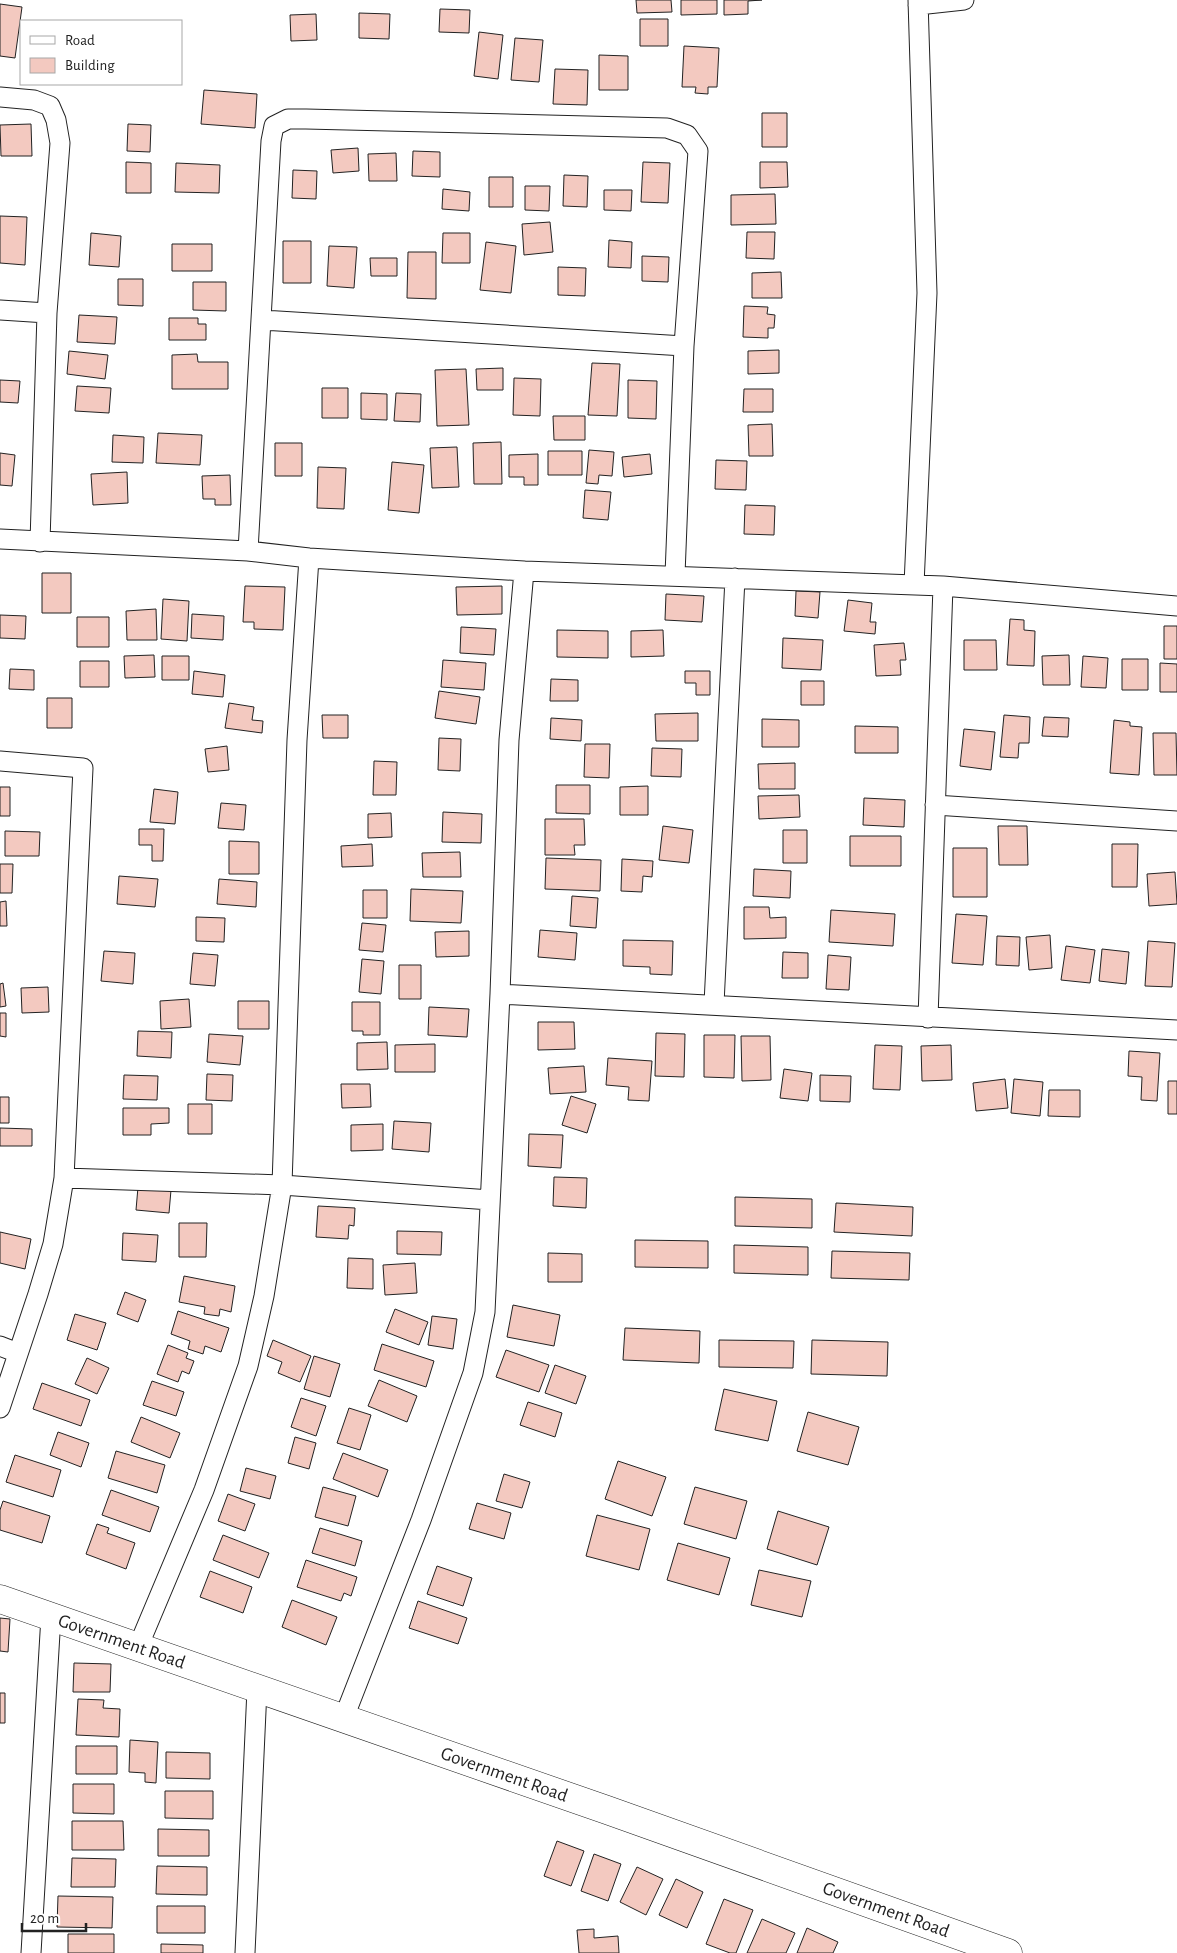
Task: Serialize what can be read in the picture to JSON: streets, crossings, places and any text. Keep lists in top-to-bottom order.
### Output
{
  "streets": {
    "street": ["Government Road"]
  },
  "legend": ["Road", "Building"],
  "scale_bar": "20 m"
}
